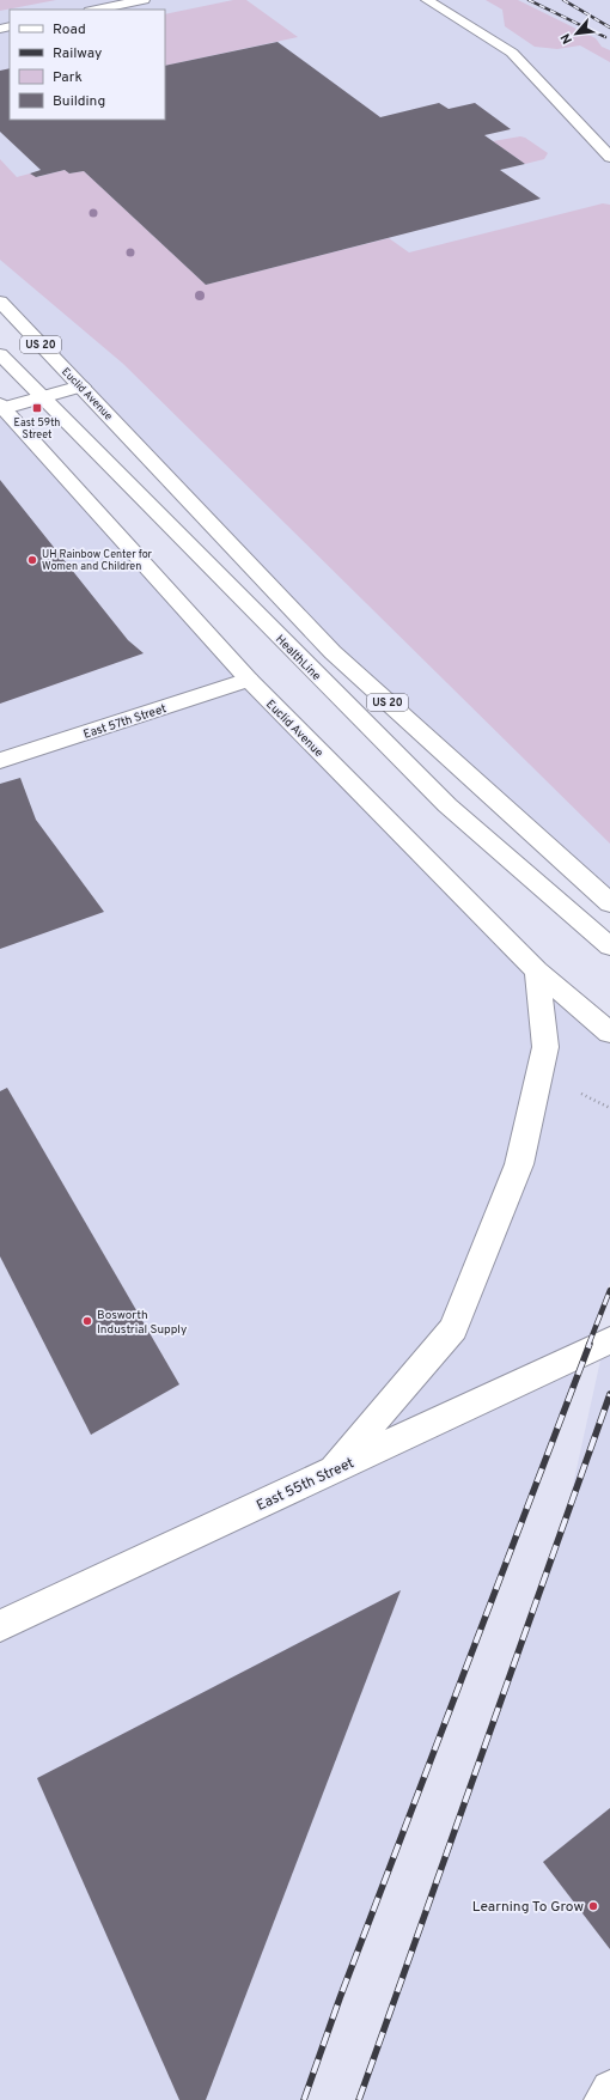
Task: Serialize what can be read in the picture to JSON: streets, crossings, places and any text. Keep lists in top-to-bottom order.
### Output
{
  "streets": {
    "main road": [
      "US 20",
      "Euclid Avenue",
      "East 57th Street",
      "East 55th Street"
    ],
    "lane": ["HealthLine"]
  },
  "crossings": [
    ["Euclid Avenue", "East 57th Street"]
  ],
  "places": {
    "transit": ["East 59th Street"],
    "other": ["UH Rainbow Center for Women and Children", "Bosworth Industrial Supply", "Learning To Grow"]
  },
  "legend": [
    "Road",
    "Railway",
    "Park",
    "Building"
  ],
  "north": "bottom left"
}
